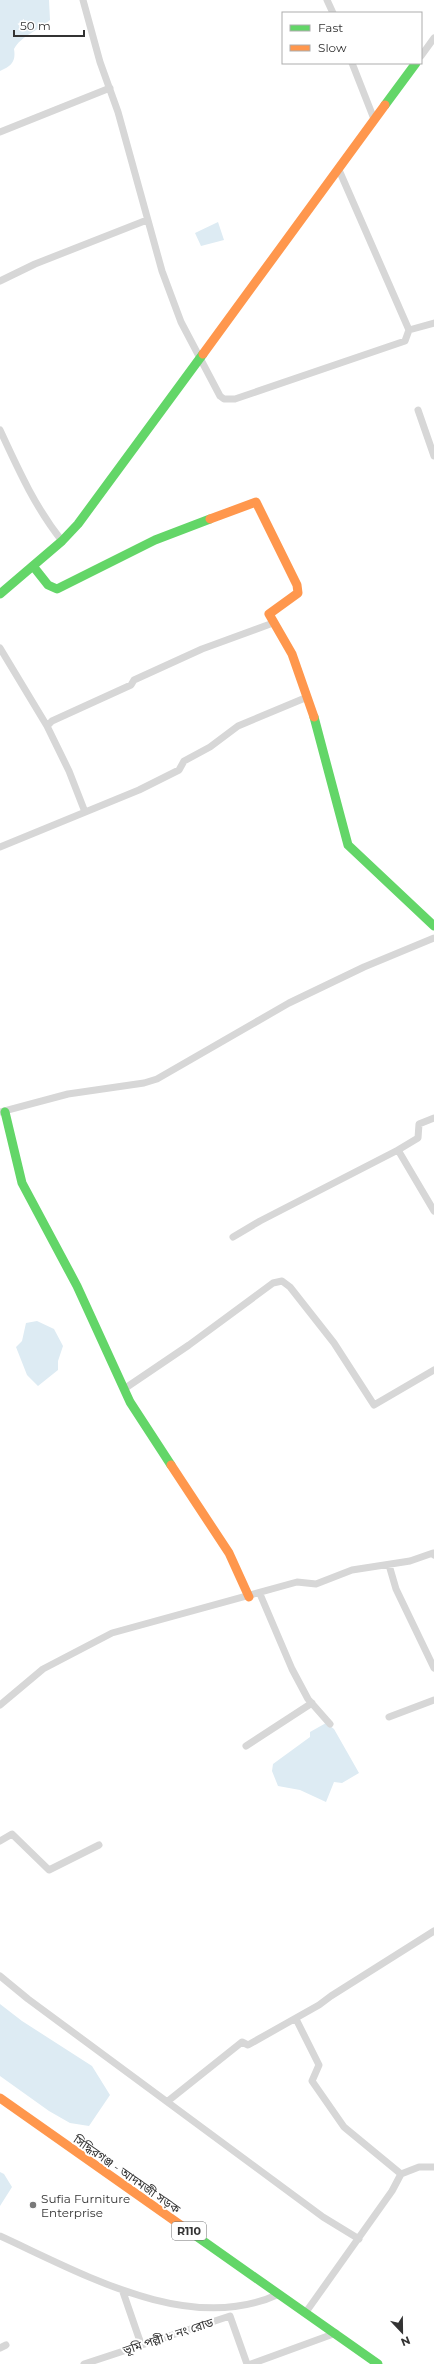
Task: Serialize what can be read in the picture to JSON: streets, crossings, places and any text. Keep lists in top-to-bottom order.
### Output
{
  "streets": {
    "street": ["সিদ্ধিরগঞ্জ - আদমজী সড়ক", "R110", "ভূমি পল্লী ৮ নং রোড"]
  },
  "places": ["Sufia Furniture Enterprise"],
  "legend": ["Fast", "Slow"],
  "scale_bar": "50 m",
  "north": "bottom"
}
